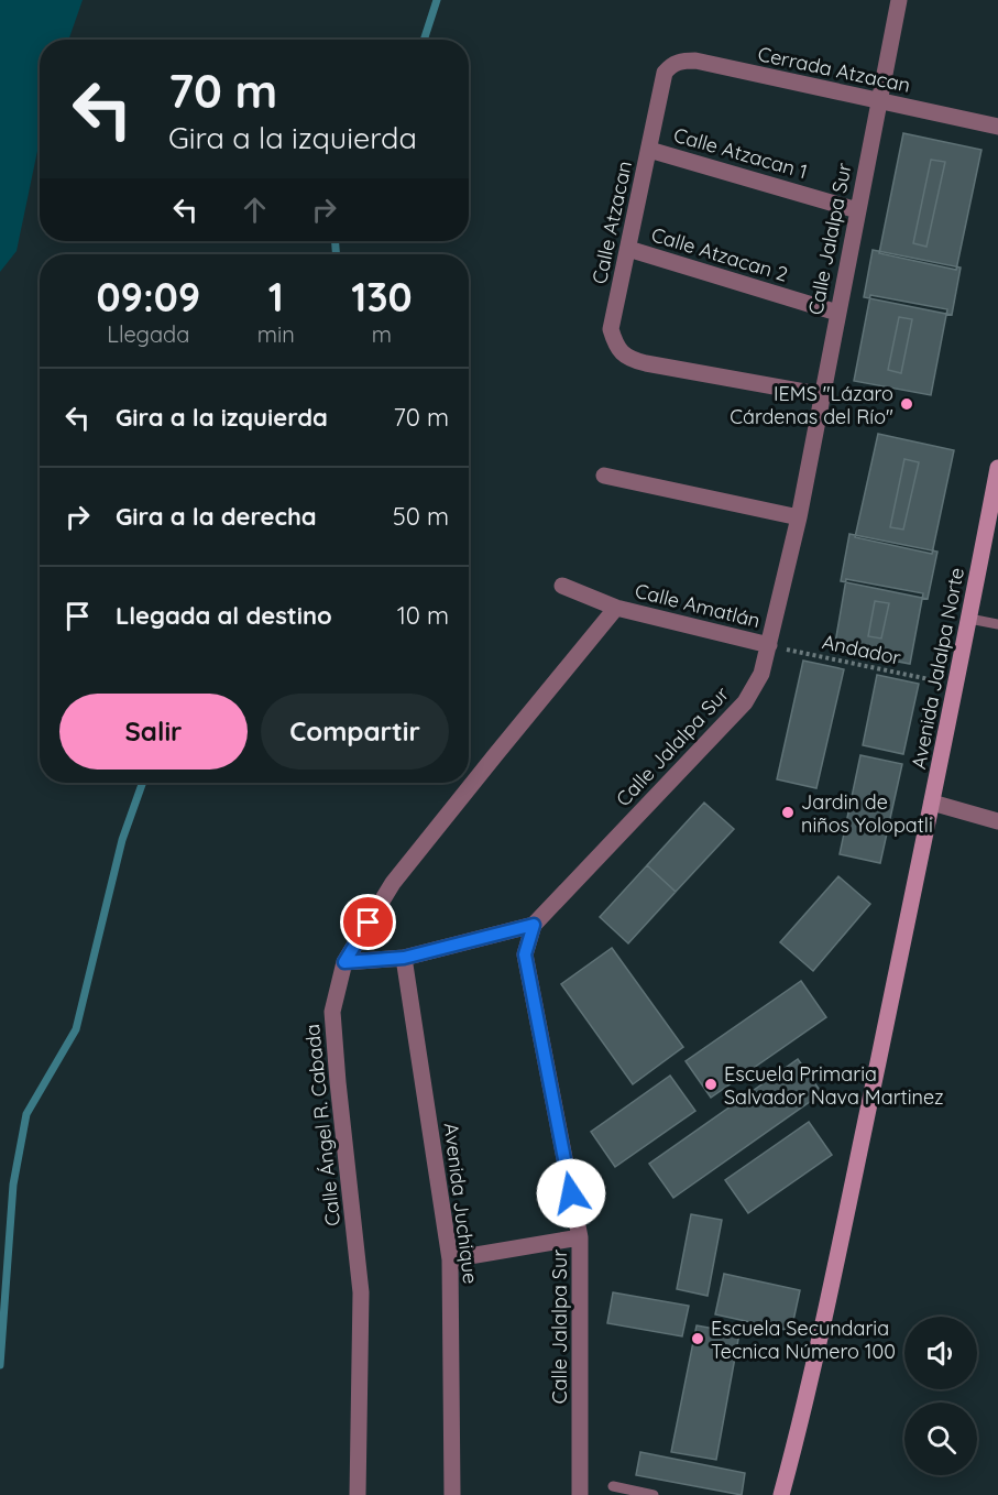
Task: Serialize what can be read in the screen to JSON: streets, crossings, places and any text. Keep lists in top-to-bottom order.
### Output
{
  "streets": {
    "street": [
      "Cerrada Atzacan",
      "Calle Atzacan 1",
      "Calle Atzacan",
      "Calle Jalalpa Sur",
      "Calle Atzacan 2",
      "Calle Amatlán",
      "Avenida Jalalpa Norte",
      "Calle Ángel R. Cabada",
      "Avenida Juchique"
    ],
    "path": ["Andador"]
  },
  "crossings": [
    ["Cerrada Atzacan", "Calle Atzacan"],
    ["Cerrada Atzacan", "Calle Jalalpa Sur"],
    ["Calle Atzacan 1", "Calle Atzacan"],
    ["Calle Atzacan 1", "Calle Jalalpa Sur"],
    ["Calle Atzacan", "Calle Jalalpa Sur"],
    ["Calle Atzacan", "Calle Atzacan 2"],
    ["Calle Jalalpa Sur", "Calle Atzacan 2"],
    ["Calle Jalalpa Sur", "Calle Amatlán"],
    ["Calle Jalalpa Sur", "Andador"],
    ["Calle Amatlán", "Andador"],
    ["Calle Amatlán", "Calle Ángel R. Cabada"]
  ],
  "places": [
    "IEMS \"Lázaro Cárdenas del Río\"",
    "Jardin de niños Yolopatli",
    "Escuela Primaria Salvador Nava Martinez",
    "Escuela Secundaria Tecnica Número 100"
  ],
  "page": {
    "turn": ["70 m", "Gira a la izquierda"],
    "eta": [
      "09:09",
      "Llegada",
      "1",
      "min",
      "130",
      "m"
    ],
    "list": [
      {
        "name": "Gira a la izquierda",
        "value": "70 m"
      },
      {
        "name": "Gira a la derecha",
        "value": "50 m"
      },
      {
        "name": "Llegada al destino",
        "value": "10 m"
      }
    ],
    "buttons": ["Salir", "Compartir"]
  }
}
